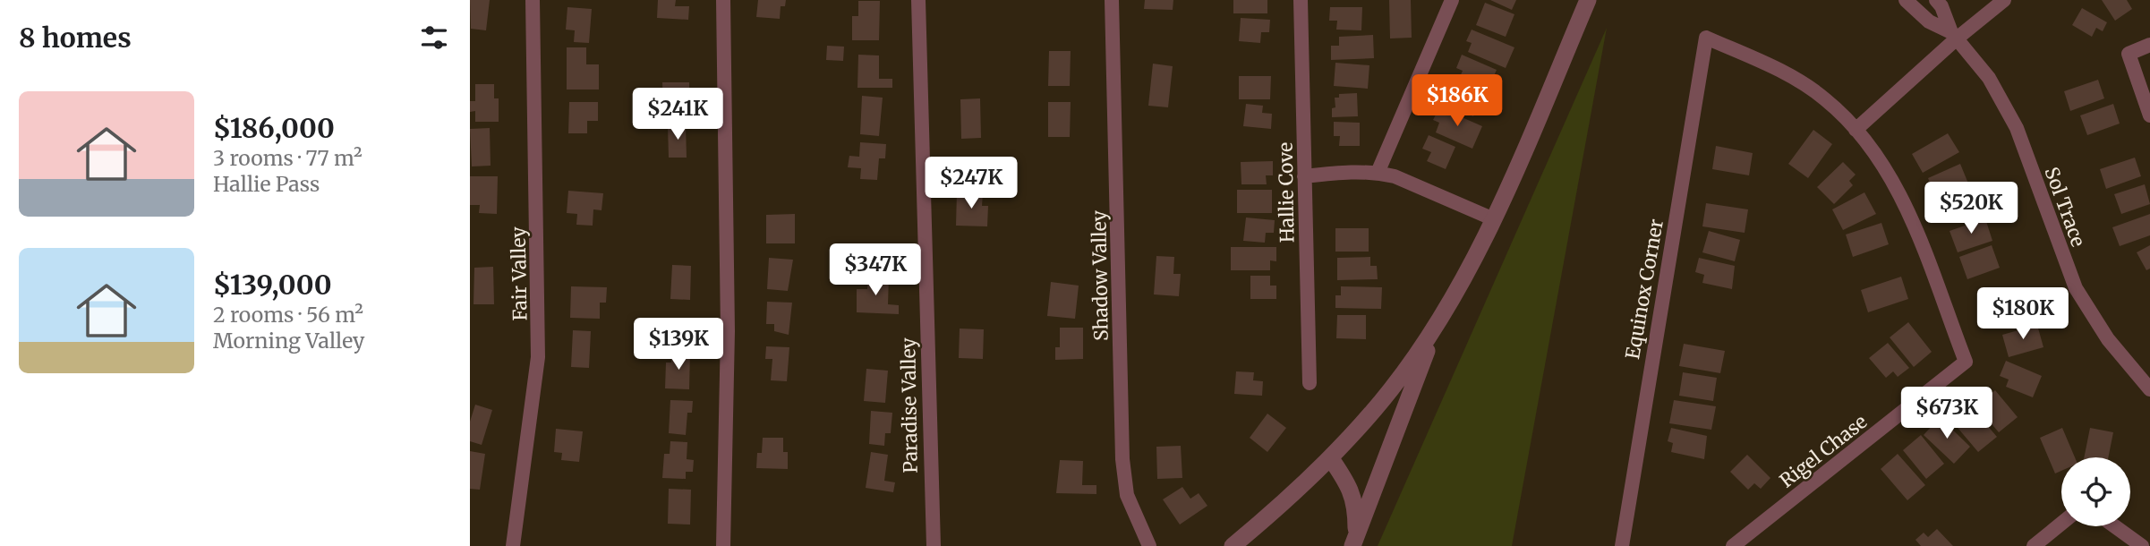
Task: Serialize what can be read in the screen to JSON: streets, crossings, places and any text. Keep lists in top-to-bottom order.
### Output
{
  "streets": {
    "street": [
      "Hallie Cove",
      "Sol Trace",
      "Fair Valley",
      "Shadow Valley",
      "Equinox Corner",
      "Paradise Valley",
      "Rigel Chase"
    ]
  },
  "crossings": [
    ["Equinox Corner", "Rigel Chase"]
  ],
  "page": {
    "heading": "8 homes",
    "price": [
      "$186K",
      "$241K",
      "$247K",
      "$520K",
      "$347K",
      "$180K",
      "$139K",
      "$673K"
    ],
    "list": [
      {
        "name": "$186,000",
        "note": "3 rooms · 77 m² · Hallie Pass"
      },
      {
        "name": "$139,000",
        "note": "2 rooms · 56 m² · Morning Valley"
      }
    ]
  }
}
